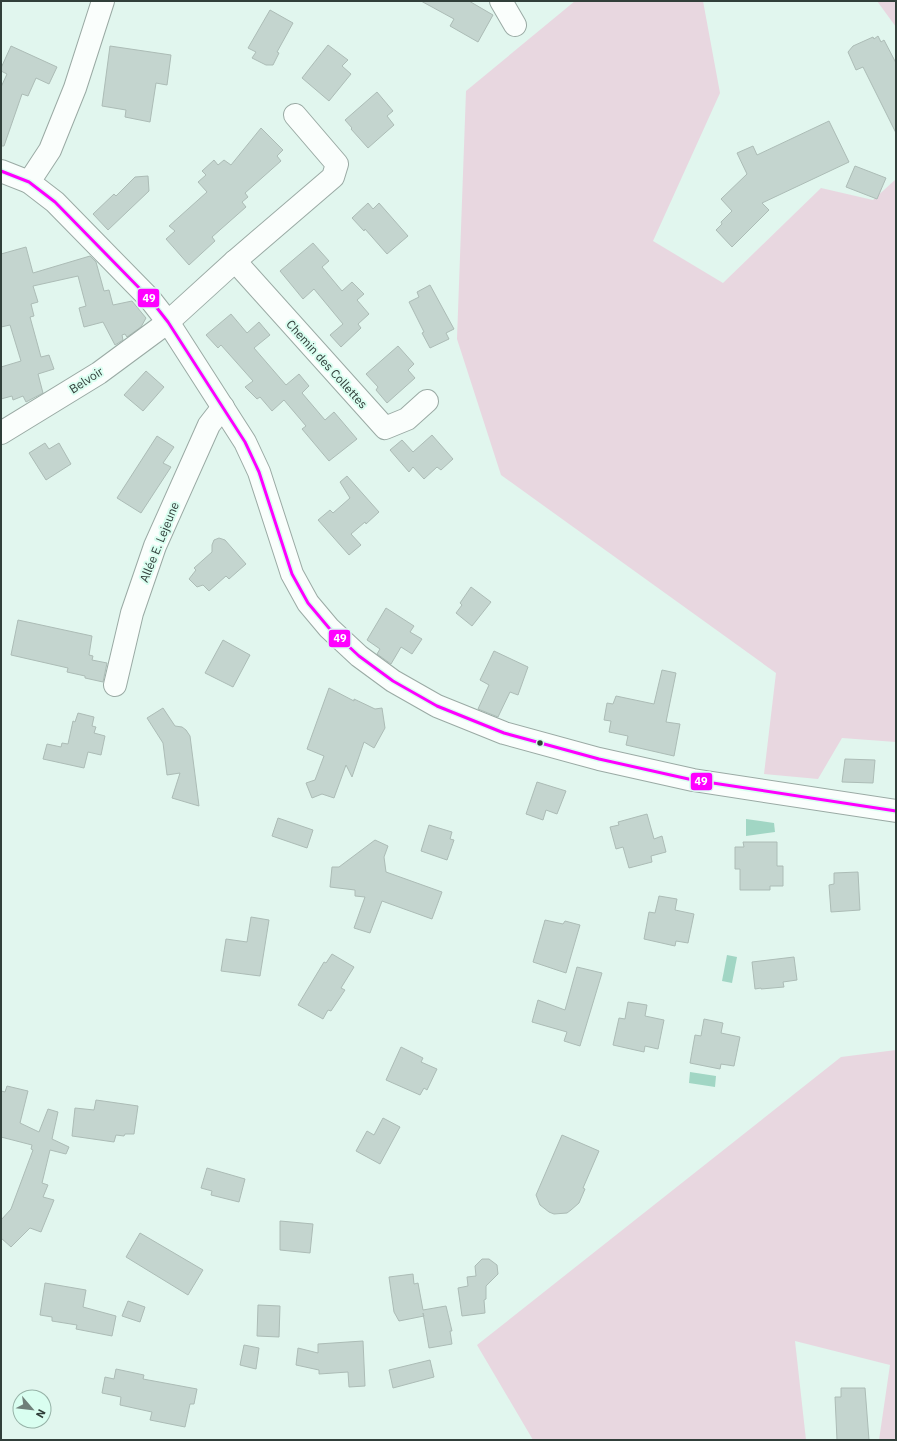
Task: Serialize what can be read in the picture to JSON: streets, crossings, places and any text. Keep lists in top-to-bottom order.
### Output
{
  "streets": {
    "street": ["Chemin des Collettes", "Belvoir", "Allée E. Lejeune"]
  },
  "lines": ["transit line 49"],
  "north": "bottom right"
}
